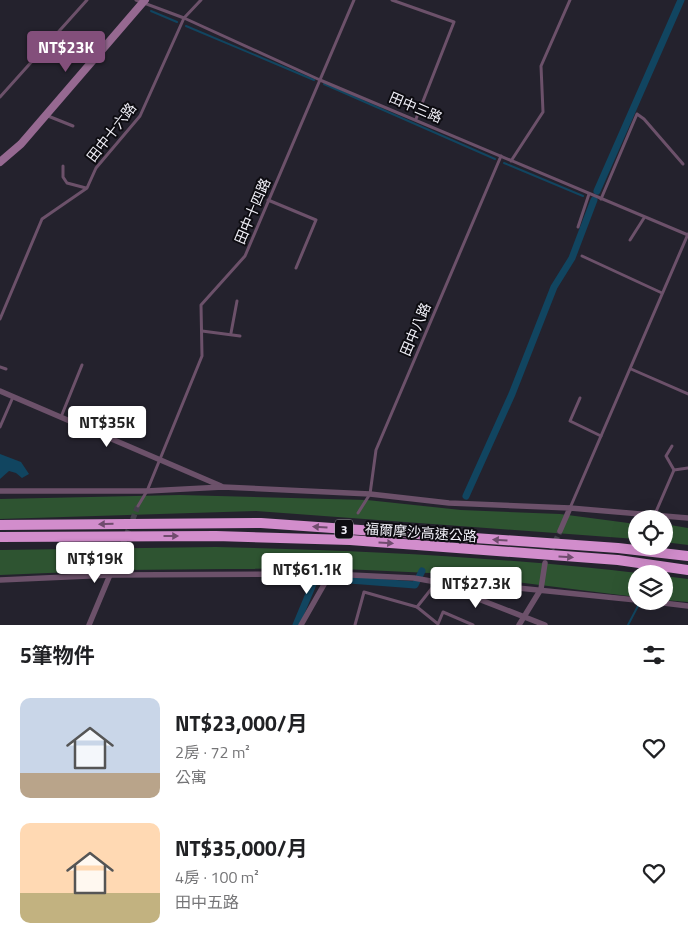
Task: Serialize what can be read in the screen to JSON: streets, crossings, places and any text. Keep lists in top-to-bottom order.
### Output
{
  "streets": {
    "highway": ["3", "福爾摩沙高速公路"],
    "lane": [
      "田中三路",
      "田中十六路",
      "田中十四路",
      "田中八路"
    ]
  },
  "crossings": [
    ["田中三路", "田中十六路"],
    ["田中三路", "田中十四路"],
    ["田中三路", "田中八路"]
  ],
  "page": {
    "price": [
      "NT$23K",
      "NT$35K",
      "NT$19K",
      "NT$61.1K",
      "NT$27.3K"
    ],
    "heading": "5筆物件",
    "list": [
      {
        "name": "NT$23,000/月",
        "note": "2房 · 72 m² · 公寓"
      },
      {
        "name": "NT$35,000/月",
        "note": "4房 · 100 m² · 田中五路"
      }
    ]
  }
}
